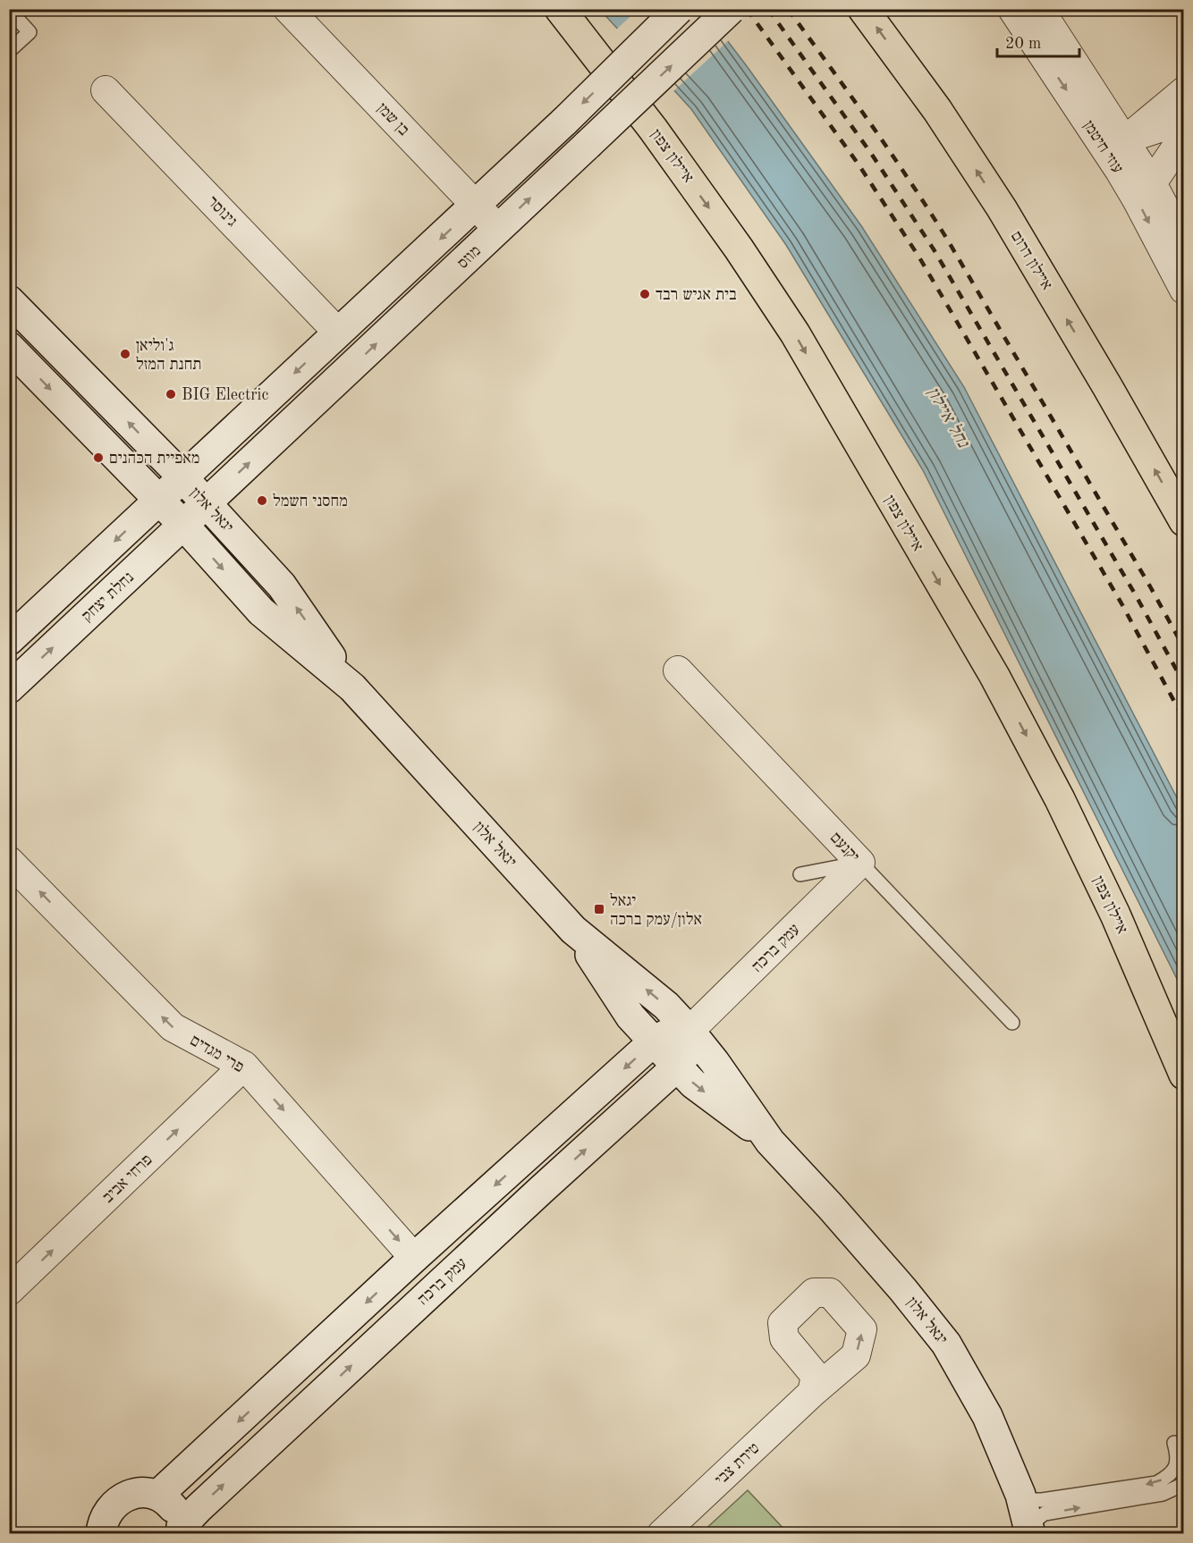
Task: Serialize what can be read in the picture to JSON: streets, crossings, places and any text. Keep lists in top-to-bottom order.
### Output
{
  "streets": {
    "highway": ["איילון צפון", "איילון דרום"],
    "street": [
      "בן שמן",
      "עוזי חיטמן",
      "גינוסר",
      "מוזס",
      "יגאל אלון",
      "נחלת יצחק",
      "יקנעם",
      "עמק ברכה",
      "פרי מגדים",
      "פרחי אביב",
      "טירת צבי"
    ]
  },
  "crossings": [
    ["בן שמן", "מוזס"],
    ["גינוסר", "מוזס"],
    ["מוזס", "יגאל אלון"],
    ["מוזס", "נחלת יצחק"],
    ["יגאל אלון", "נחלת יצחק"],
    ["יגאל אלון", "עמק ברכה"],
    ["יקנעם", "עמק ברכה"],
    ["פרי מגדים", "פרחי אביב"]
  ],
  "one_way": ["איילון צפון", "איילון דרום"],
  "water": ["נחל איילון"],
  "places": {
    "other": [
      "בית אגיש רבד",
      "ג'וליאן תחנת המזל",
      "BIG Electric",
      "מאפיית הכהנים",
      "מחסני חשמל"
    ],
    "transit": ["יגאל אלון/עמק ברכה"]
  },
  "scale_bar": "20 m"
}
